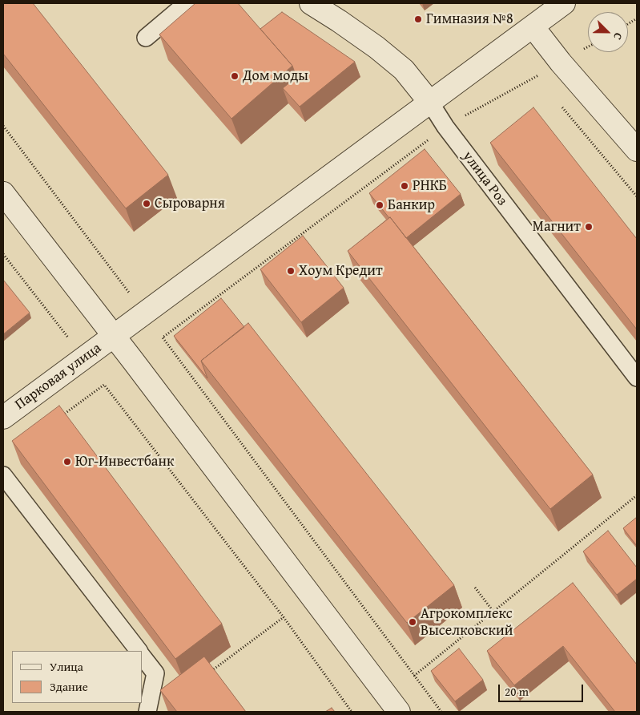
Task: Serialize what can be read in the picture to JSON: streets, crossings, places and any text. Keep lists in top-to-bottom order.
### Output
{
  "streets": {
    "street": ["улица Роз", "Парковая улица"]
  },
  "crossings": [
    ["улица Роз", "Парковая улица"]
  ],
  "places": [
    "Гимназия №8",
    "Дом моды",
    "РНКБ",
    "Сыроварня",
    "Банкир",
    "Магнит",
    "Хоум Кредит",
    "Юг-Инвестбанк",
    "Агрокомплекс Выселковский"
  ],
  "legend": ["Улица", "Здание"],
  "scale_bar": "20 m",
  "north": "bottom right"
}
